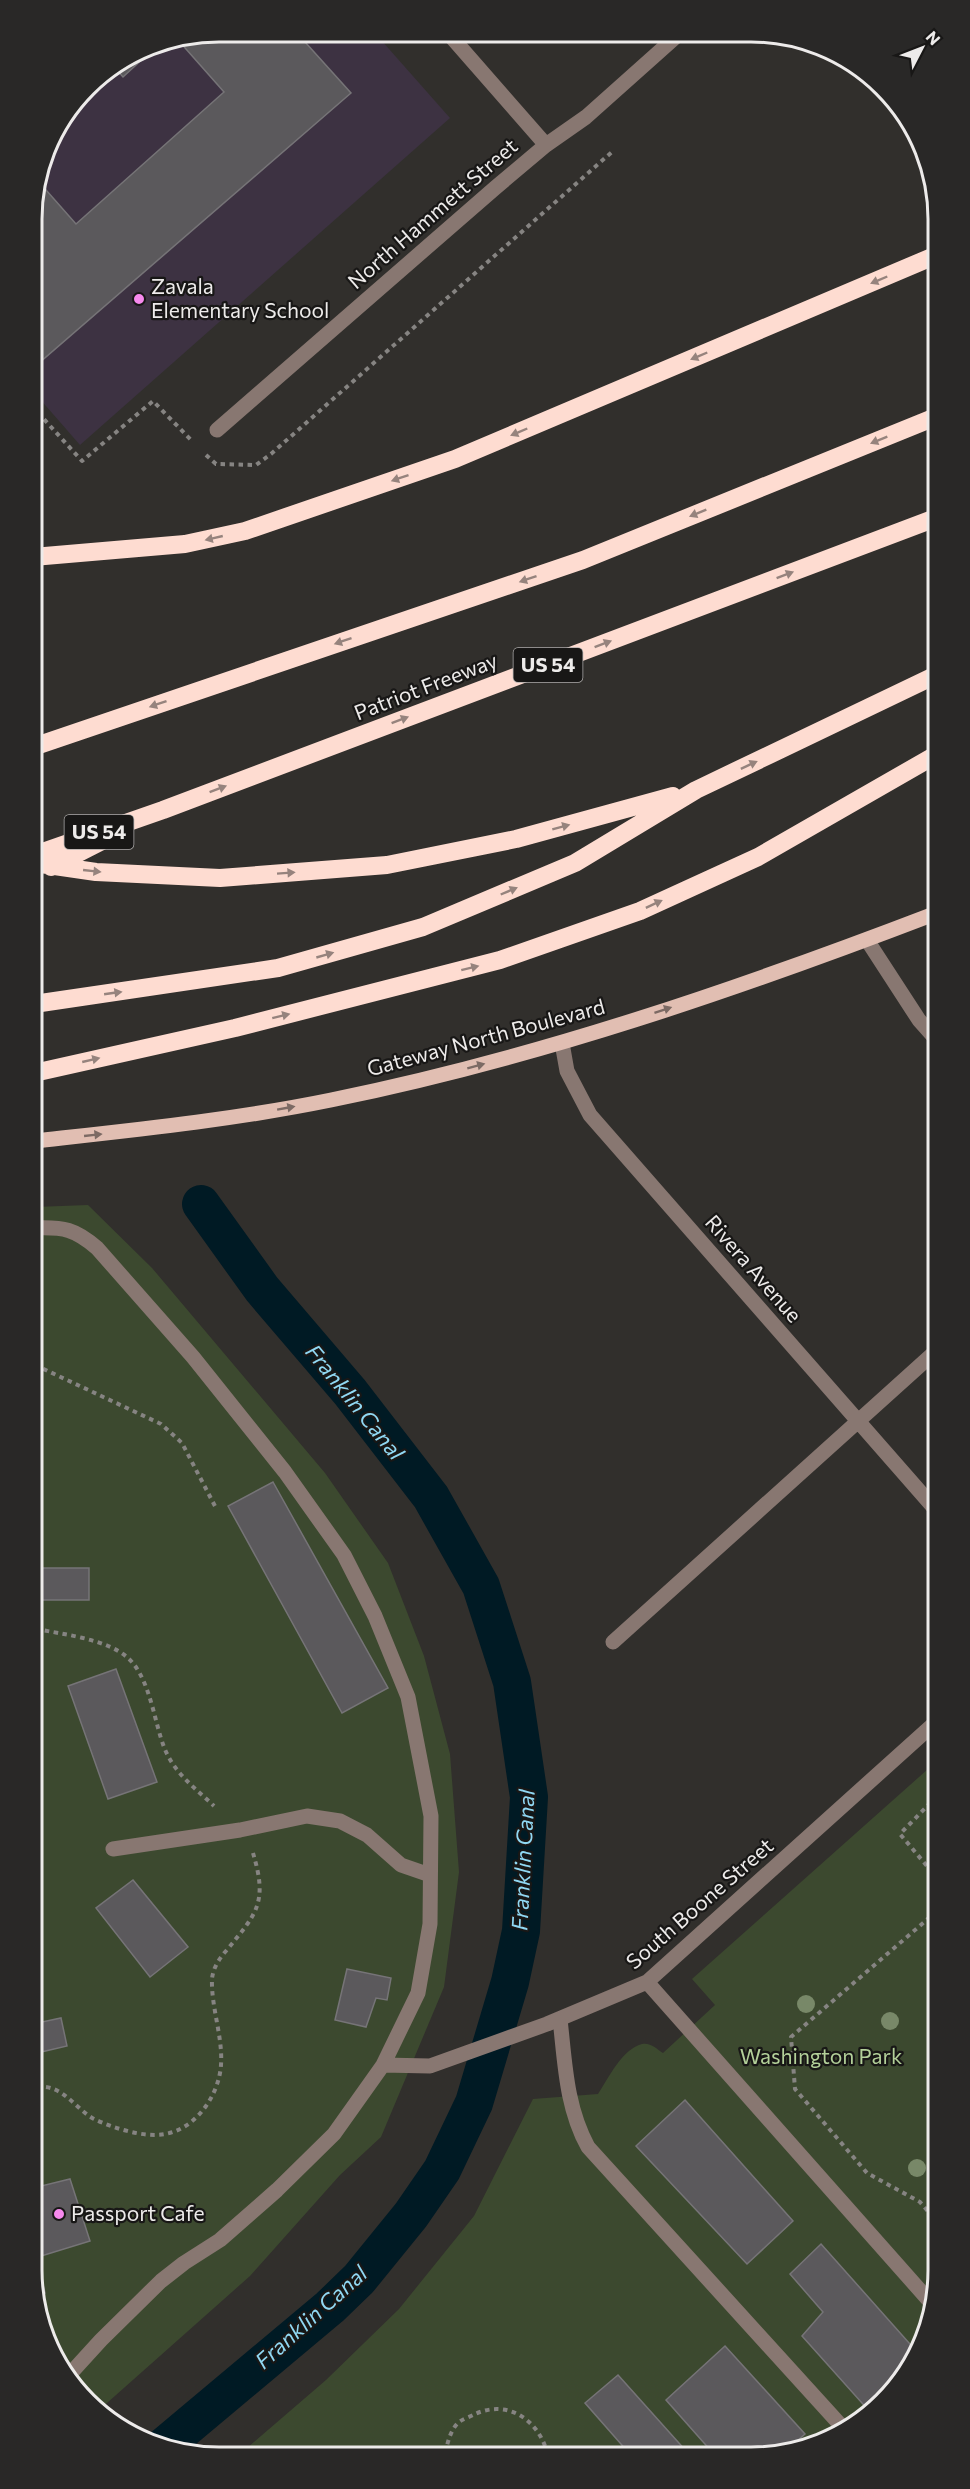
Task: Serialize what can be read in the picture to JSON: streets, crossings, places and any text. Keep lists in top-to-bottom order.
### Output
{
  "streets": {
    "highway": ["US 54", "Patriot Freeway"],
    "main road": ["Gateway North Boulevard"],
    "street": ["North Hammett Street", "Rivera Avenue", "South Boone Street"]
  },
  "crossings": [
    ["Gateway North Boulevard", "Rivera Avenue"]
  ],
  "one_way": ["Gateway North Boulevard"],
  "water": ["Franklin Canal"],
  "parks": ["Washington Park"],
  "places": ["Zavala Elementary School", "Passport Cafe"],
  "north": "top right"
}
